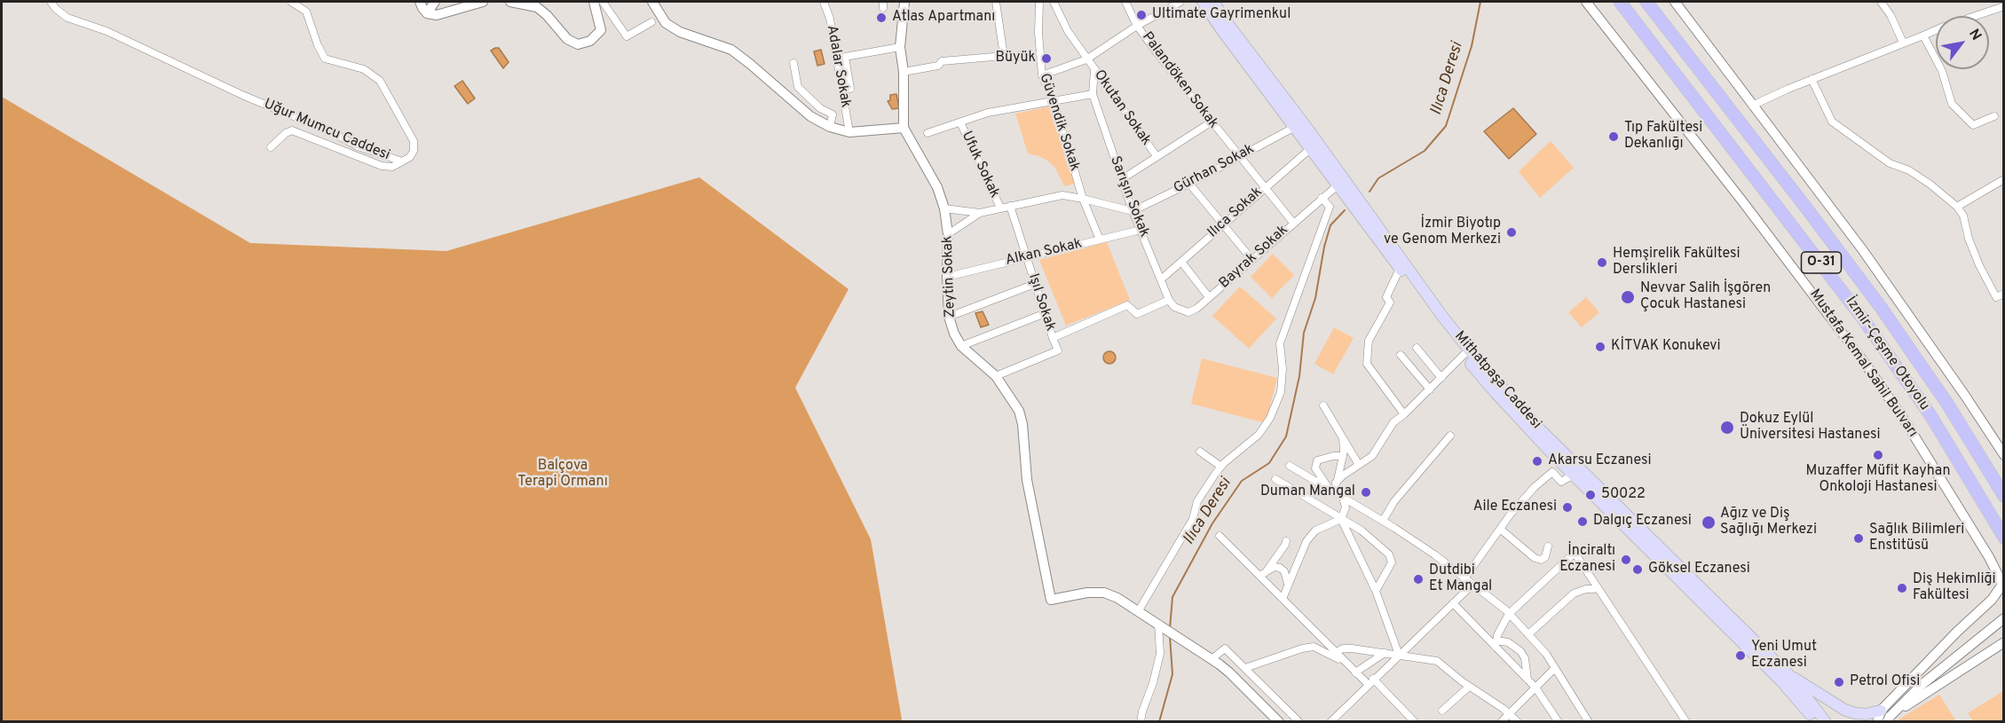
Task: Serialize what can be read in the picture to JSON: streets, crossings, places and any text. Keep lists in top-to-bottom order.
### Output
{
  "streets": {
    "highway": ["O-31", "İzmir-Çeşme Otoyolu"],
    "main road": ["Mithatpaşa Caddesi"],
    "street": [
      "Adalar Sokak",
      "Palandöken Sokak",
      "Okutan Sokak",
      "Güvendik Sokak",
      "Uğur Mumcu Caddesi",
      "Ufuk Sokak",
      "Gürhan Sokak",
      "Sarışın Sokak",
      "Ilıca Sokak",
      "Alkan Sokak",
      "Bayrak Sokak",
      "Zeytin Sokak",
      "Işıl Sokak",
      "Mustafa Kemal Sahil Bulvarı"
    ]
  },
  "crossings": [
    ["Palandöken Sokak", "Gürhan Sokak"],
    ["Palandöken Sokak", "Ilıca Sokak"],
    ["Palandöken Sokak", "Bayrak Sokak"],
    ["Güvendik Sokak", "Alkan Sokak"],
    ["Gürhan Sokak", "Sarışın Sokak"],
    ["Gürhan Sokak", "Mithatpaşa Caddesi"],
    ["Sarışın Sokak", "Ilıca Sokak"],
    ["Sarışın Sokak", "Alkan Sokak"],
    ["Sarışın Sokak", "Bayrak Sokak"],
    ["Ilıca Sokak", "Mithatpaşa Caddesi"],
    ["Alkan Sokak", "Zeytin Sokak"],
    ["Alkan Sokak", "Işıl Sokak"],
    ["Bayrak Sokak", "Mithatpaşa Caddesi"]
  ],
  "water": ["Ilıca Deresi"],
  "parks": ["Balçova Terapi Ormanı"],
  "places": [
    "Ultimate Gayrimenkul",
    "Atlas Apartmanı",
    "Büyük",
    "Tıp Fakültesi Dekanlığı",
    "İzmir Biyotıp ve Genom Merkezi",
    "Hemşirelik Fakültesi Derslikleri",
    "Nevvar Salih İşgören Çocuk Hastanesi",
    "KİTVAK Konukevi",
    "Dokuz Eylül Üniversitesi Hastanesi",
    "Muzaffer Müfit Kayhan Onkoloji Hastanesi",
    "Akarsu Eczanesi",
    "Duman Mangal",
    "50022",
    "Aile Eczanesi",
    "Dalgıç Eczanesi",
    "Ağız ve Diş Sağlığı Merkezi",
    "Sağlık Bilimleri Enstitüsü",
    "İnciraltı Eczanesi",
    "Göksel Eczanesi",
    "Dutdibi Et Mangal",
    "Diş Hekimliği Fakültesi",
    "Yeni Umut Eczanesi",
    "Petrol Ofisi"
  ],
  "north": "top right"
}
